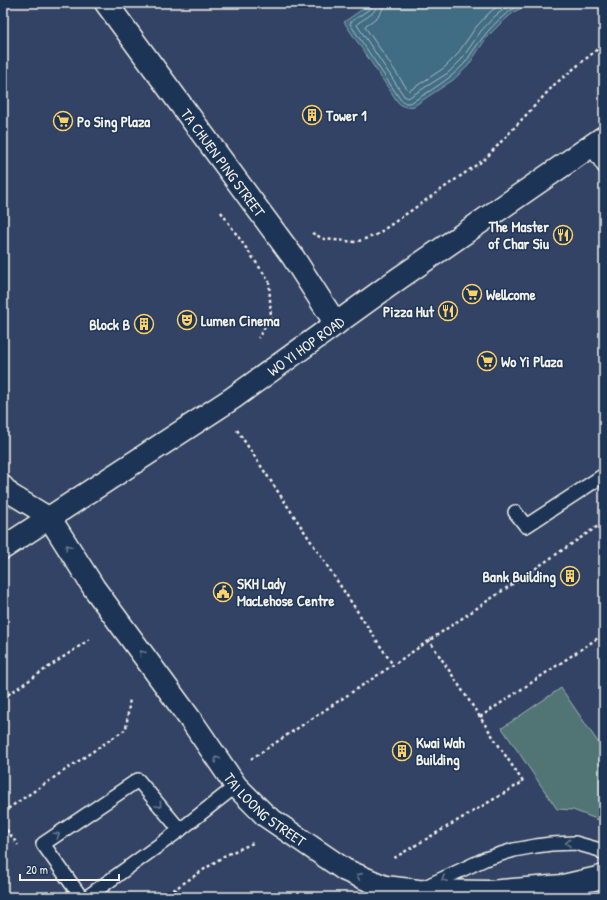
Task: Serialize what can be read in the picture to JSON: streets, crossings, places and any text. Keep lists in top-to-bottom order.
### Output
{
  "streets": {
    "street": ["TA CHUEN PING STREET", "WO YI HOP ROAD", "TAI LOONG STREET"]
  },
  "crossings": [
    ["TA CHUEN PING STREET", "WO YI HOP ROAD"],
    ["WO YI HOP ROAD", "TAI LOONG STREET"]
  ],
  "one_way": ["TAI LOONG STREET"],
  "places": {
    "building": [
      "Tower 1",
      "Block B",
      "Bank Building",
      "Kwai Wah Building"
    ],
    "supermarket": ["Po Sing Plaza", "Wellcome", "Wo Yi Plaza"],
    "restaurant": ["The Master of Char Siu", "Pizza Hut"],
    "theatre": ["Lumen Cinema"],
    "public building": ["SKH Lady MacLehose Centre"]
  },
  "scale_bar": "20 m"
}
